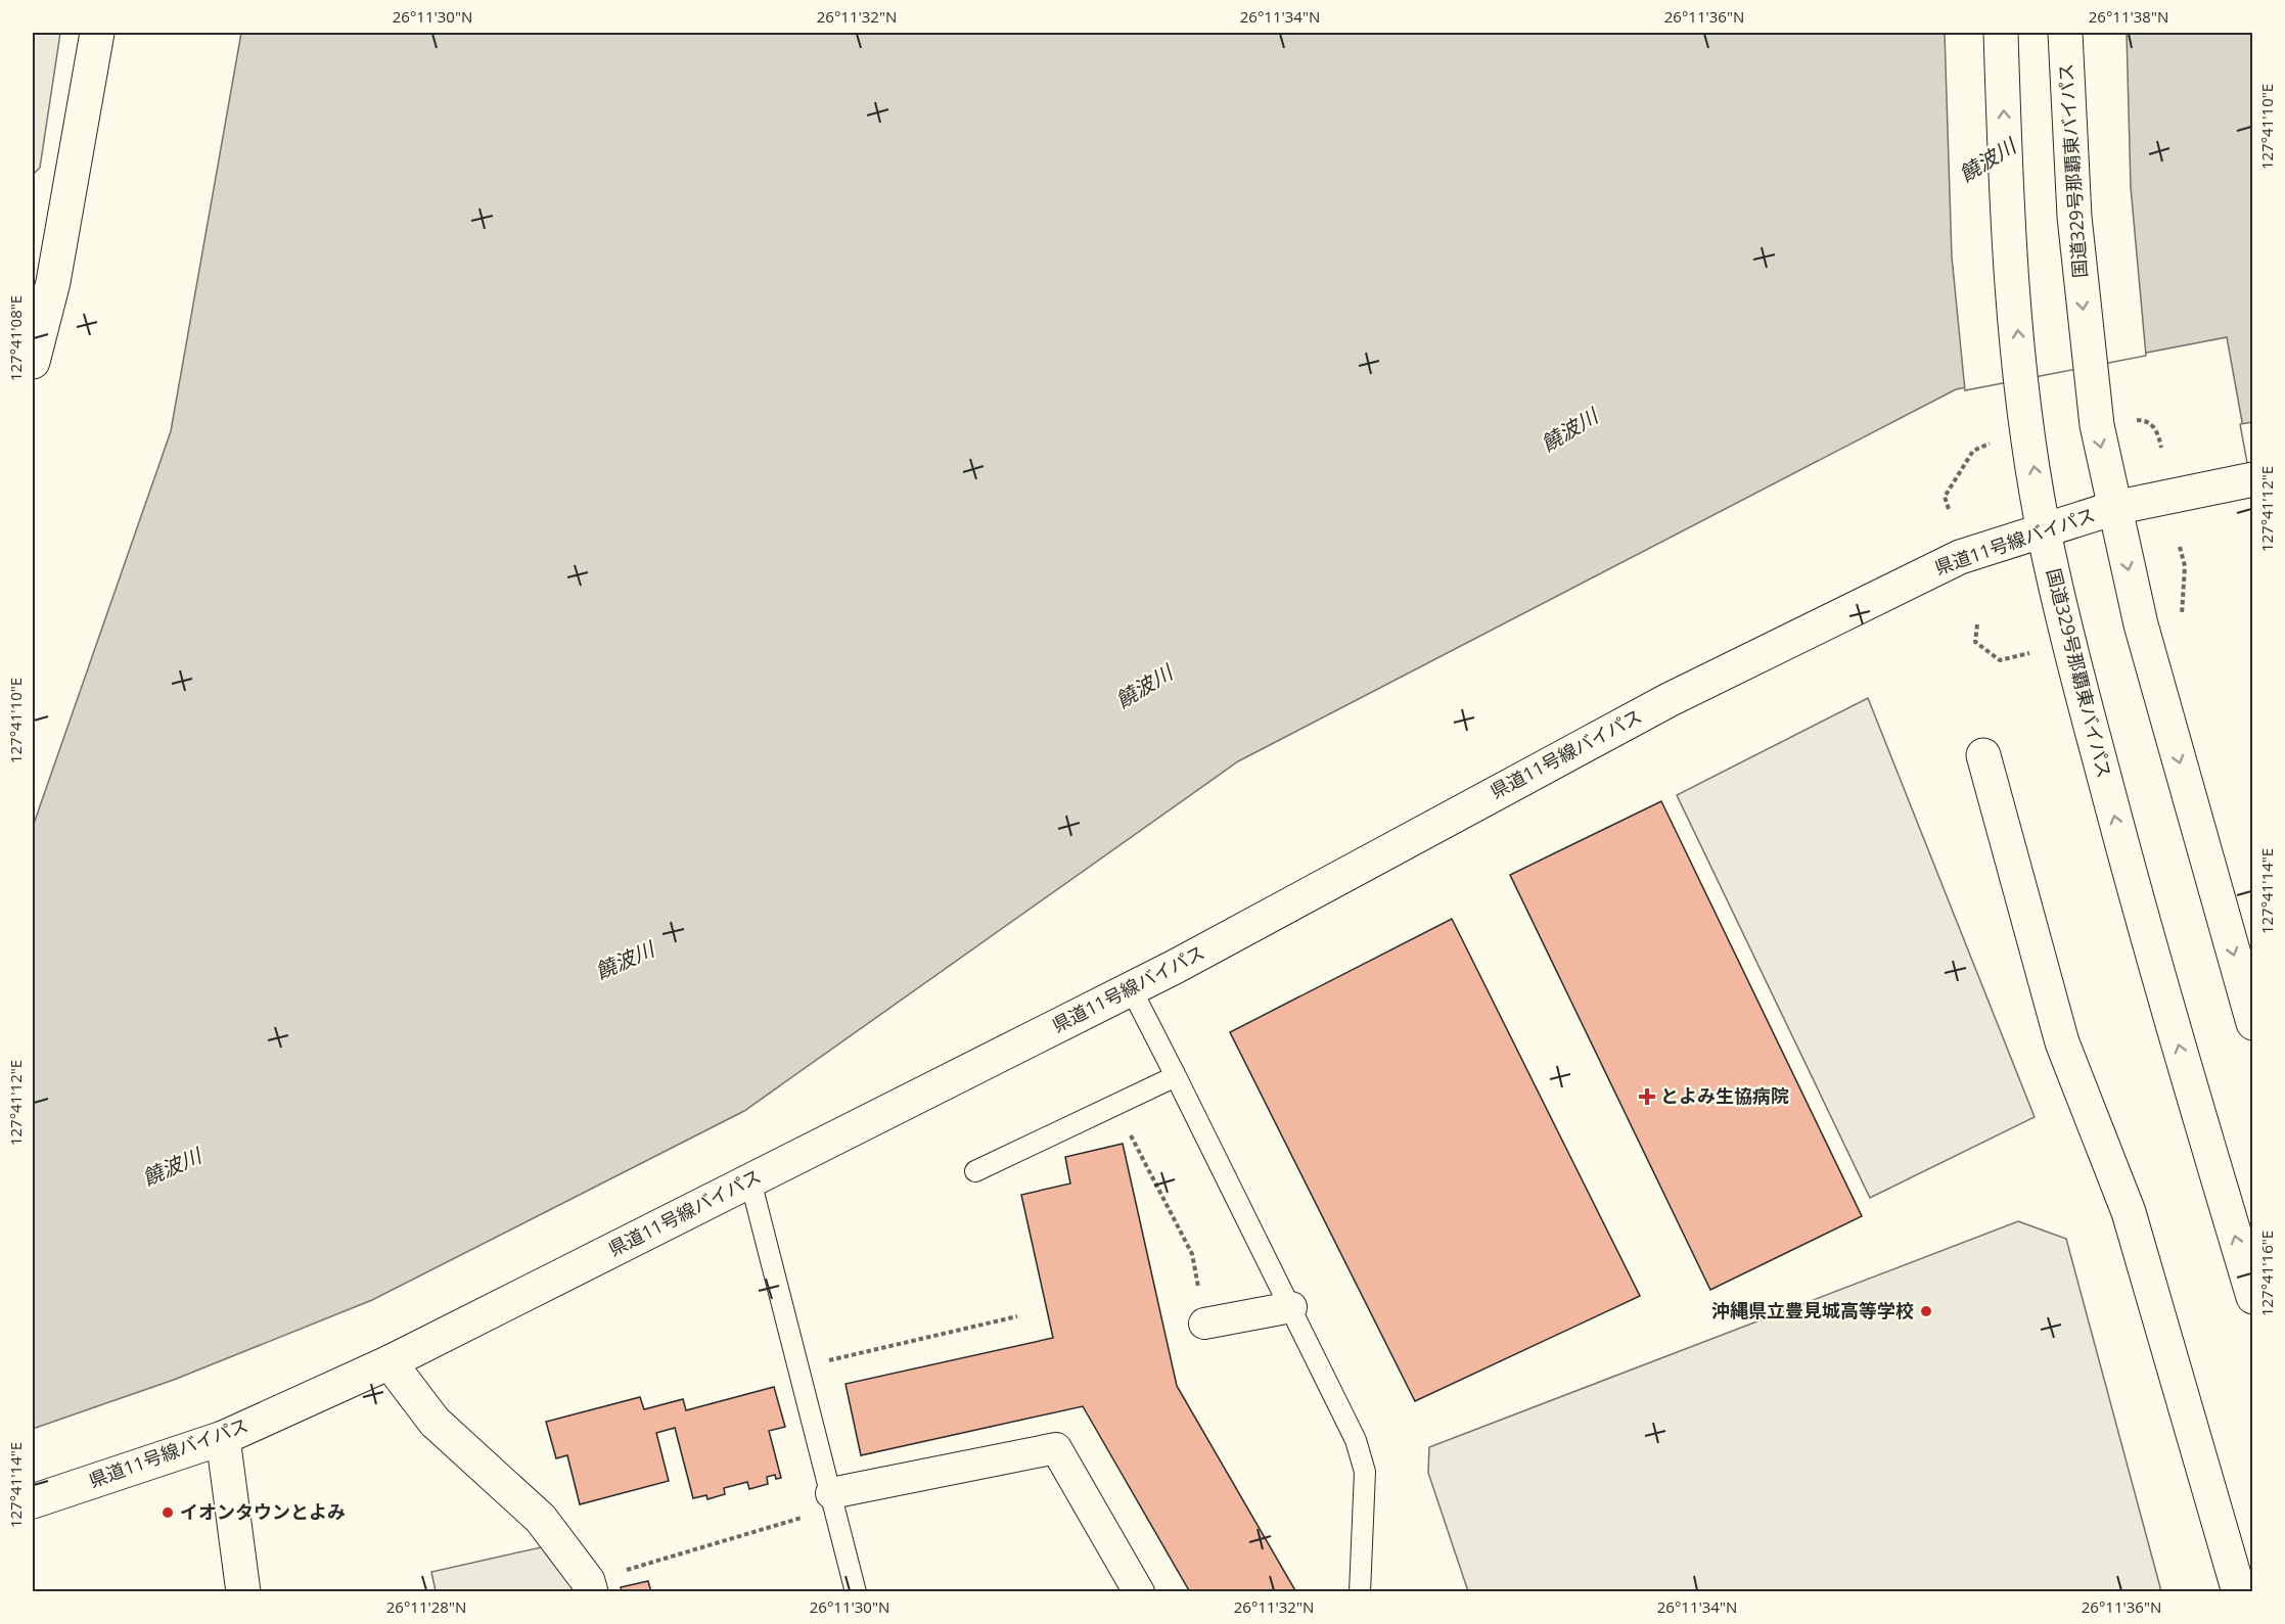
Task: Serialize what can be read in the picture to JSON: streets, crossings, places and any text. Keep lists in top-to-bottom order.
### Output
{
  "streets": {
    "main road": ["国道329号那覇東バイパス", "県道11号線バイパス"]
  },
  "crossings": [
    ["国道329号那覇東バイパス", "県道11号線バイパス"]
  ],
  "water": ["饒波川"],
  "places": {
    "health": ["とよみ生協病院"],
    "other": ["沖縄県立豊見城高等学校", "イオンタウンとよみ"]
  },
  "coordinates": [
    "26°11'30\"N",
    "26°11'32\"N",
    "26°11'34\"N",
    "26°11'36\"N",
    "26°11'38\"N",
    "127°41'10\"E",
    "127°41'08\"E",
    "127°41'12\"E",
    "127°41'14\"E",
    "127°41'16\"E",
    "26°11'28\"N"
  ]
}
